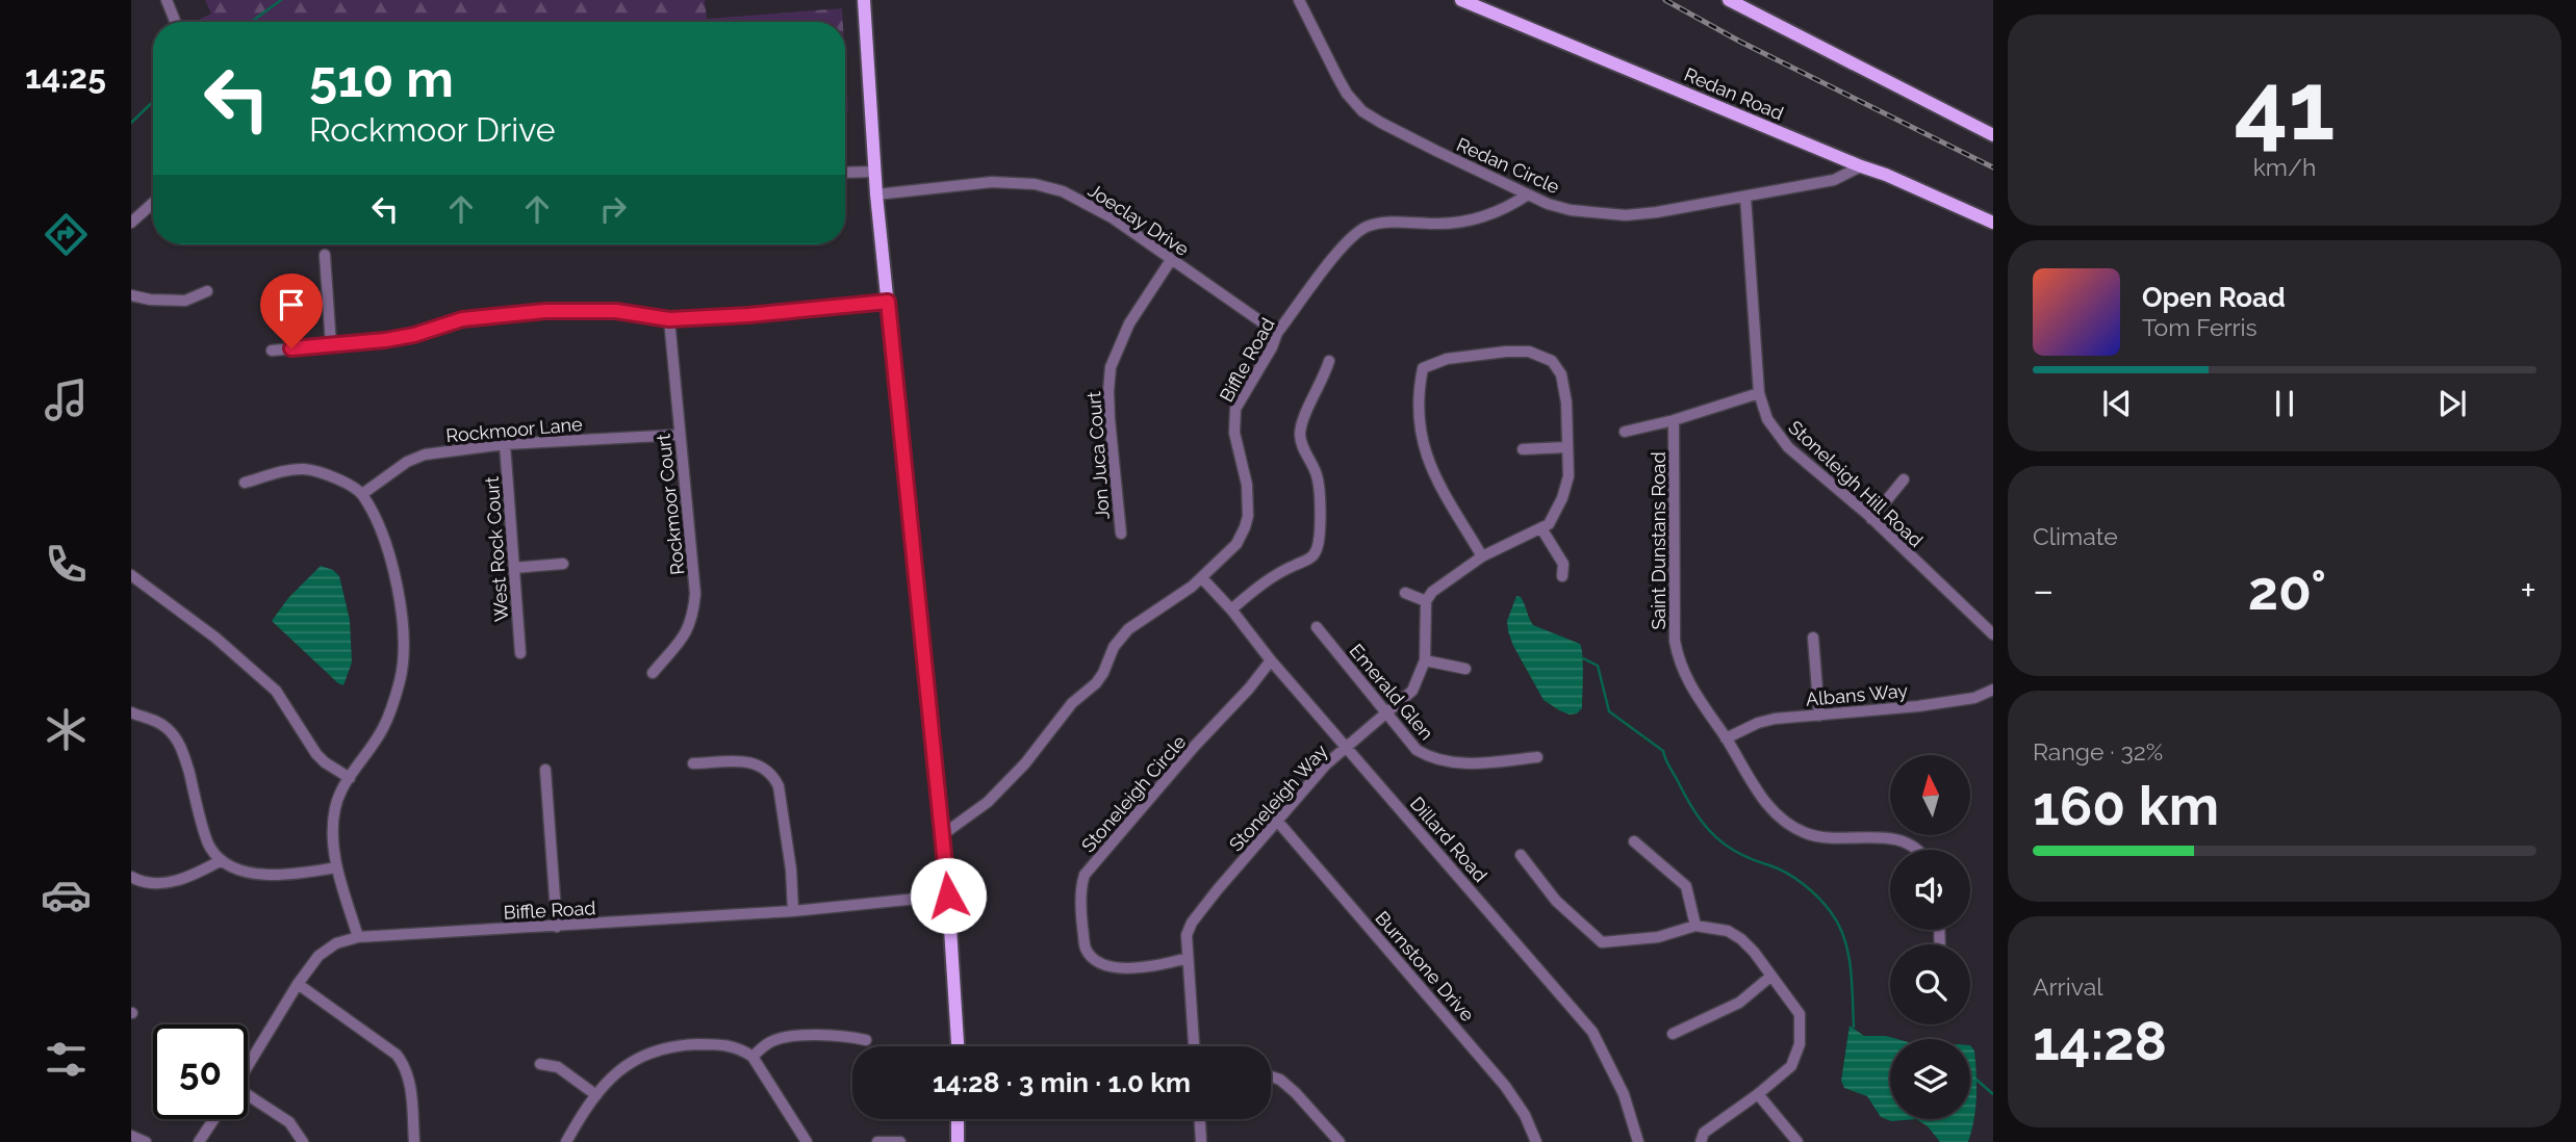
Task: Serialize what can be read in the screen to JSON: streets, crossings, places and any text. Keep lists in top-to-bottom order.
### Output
{
  "streets": {
    "main road": ["Redan Road"],
    "street": [
      "Redan Circle",
      "Joeclay Drive",
      "Biffle Road",
      "Rockmoor Lane",
      "Jon Juca Court",
      "Stoneleigh Hill Road",
      "Rockmoor Court",
      "Saint Dunstans Road",
      "West Rock Court",
      "Emerald Glen",
      "Albans Way",
      "Stoneleigh Circle",
      "Stoneleigh Way",
      "Dillard Road",
      "Burnstone Drive"
    ]
  },
  "crossings": [
    ["Redan Road", "Redan Circle"],
    ["Redan Circle", "Biffle Road"],
    ["Redan Circle", "Stoneleigh Hill Road"],
    ["Joeclay Drive", "Biffle Road"],
    ["Joeclay Drive", "Jon Juca Court"],
    ["Biffle Road", "Dillard Road"],
    ["Rockmoor Lane", "Rockmoor Court"],
    ["Rockmoor Lane", "West Rock Court"],
    ["Saint Dunstans Road", "Albans Way"],
    ["Emerald Glen", "Stoneleigh Way"],
    ["Stoneleigh Circle", "Stoneleigh Way"],
    ["Stoneleigh Circle", "Dillard Road"],
    ["Stoneleigh Way", "Dillard Road"],
    ["Stoneleigh Way", "Burnstone Drive"]
  ],
  "north": "top",
  "page": {
    "tabs": "14:25",
    "tile": [
      ["41", "km/h"],
      "Climate",
      ["Range · 32%", "160 km"],
      ["Arrival", "14:28"]
    ],
    "turn": ["510 m", "Rockmoor Drive"],
    "song": ["Open Road", "Tom Ferris"],
    "heat": ["−", "20°", "+"],
    "limit": "50",
    "trip": "14:28 · 3 min · 1.0 km"
  }
}
